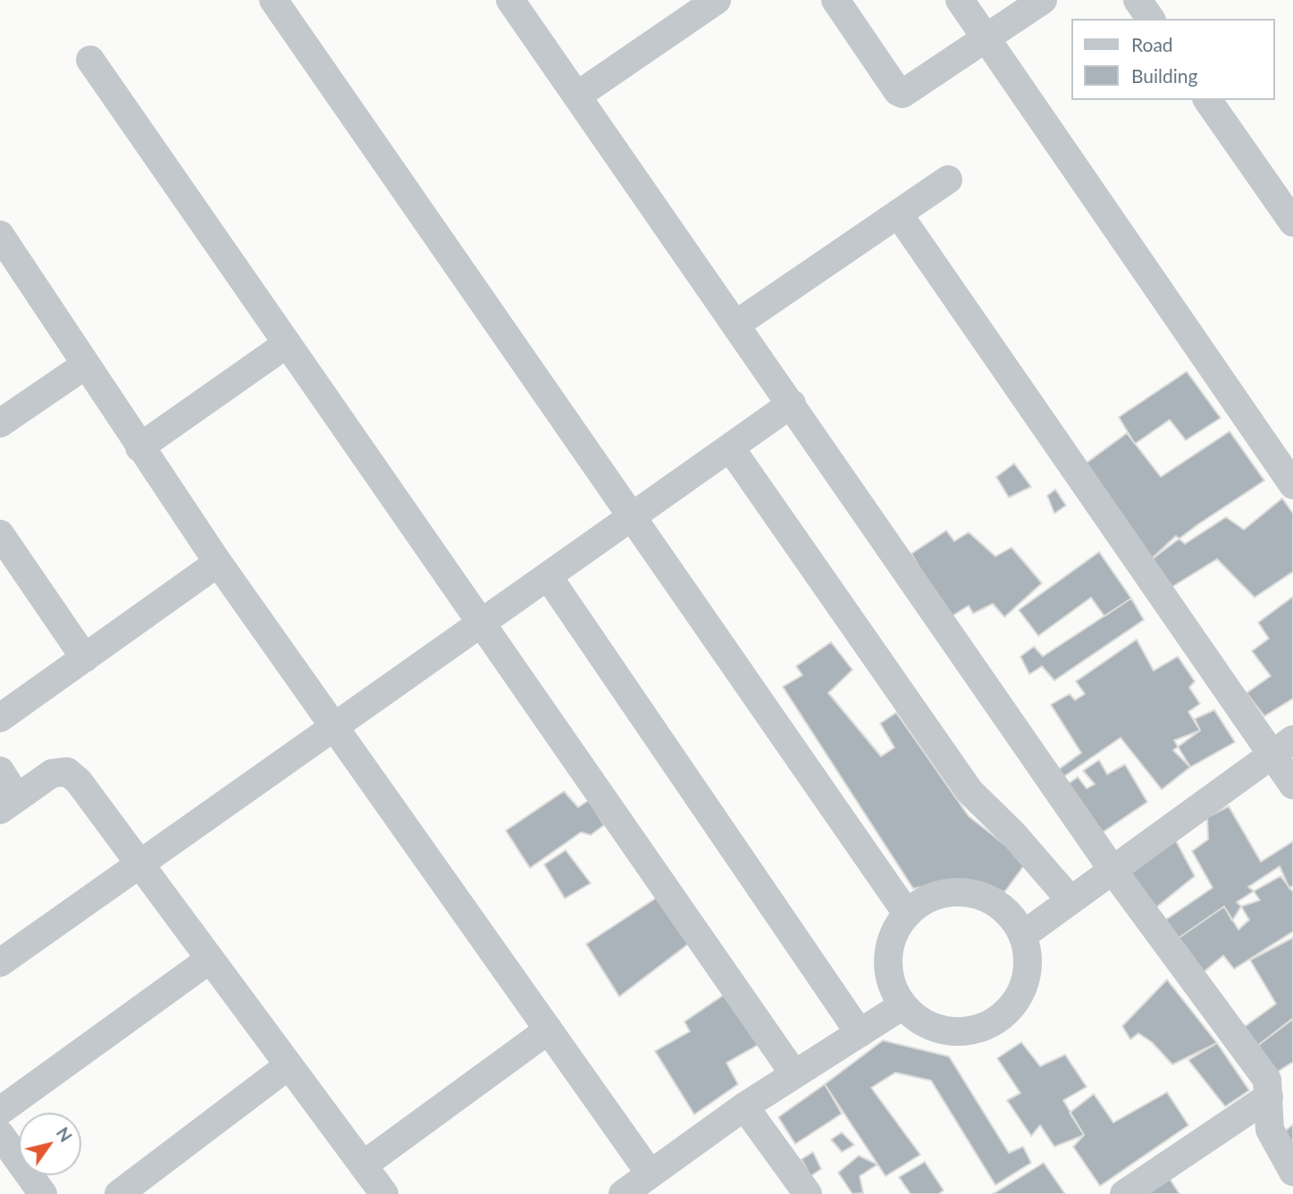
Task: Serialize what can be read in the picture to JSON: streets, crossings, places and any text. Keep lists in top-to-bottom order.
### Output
{
  "legend": ["Road", "Building"],
  "north": "top right"
}
